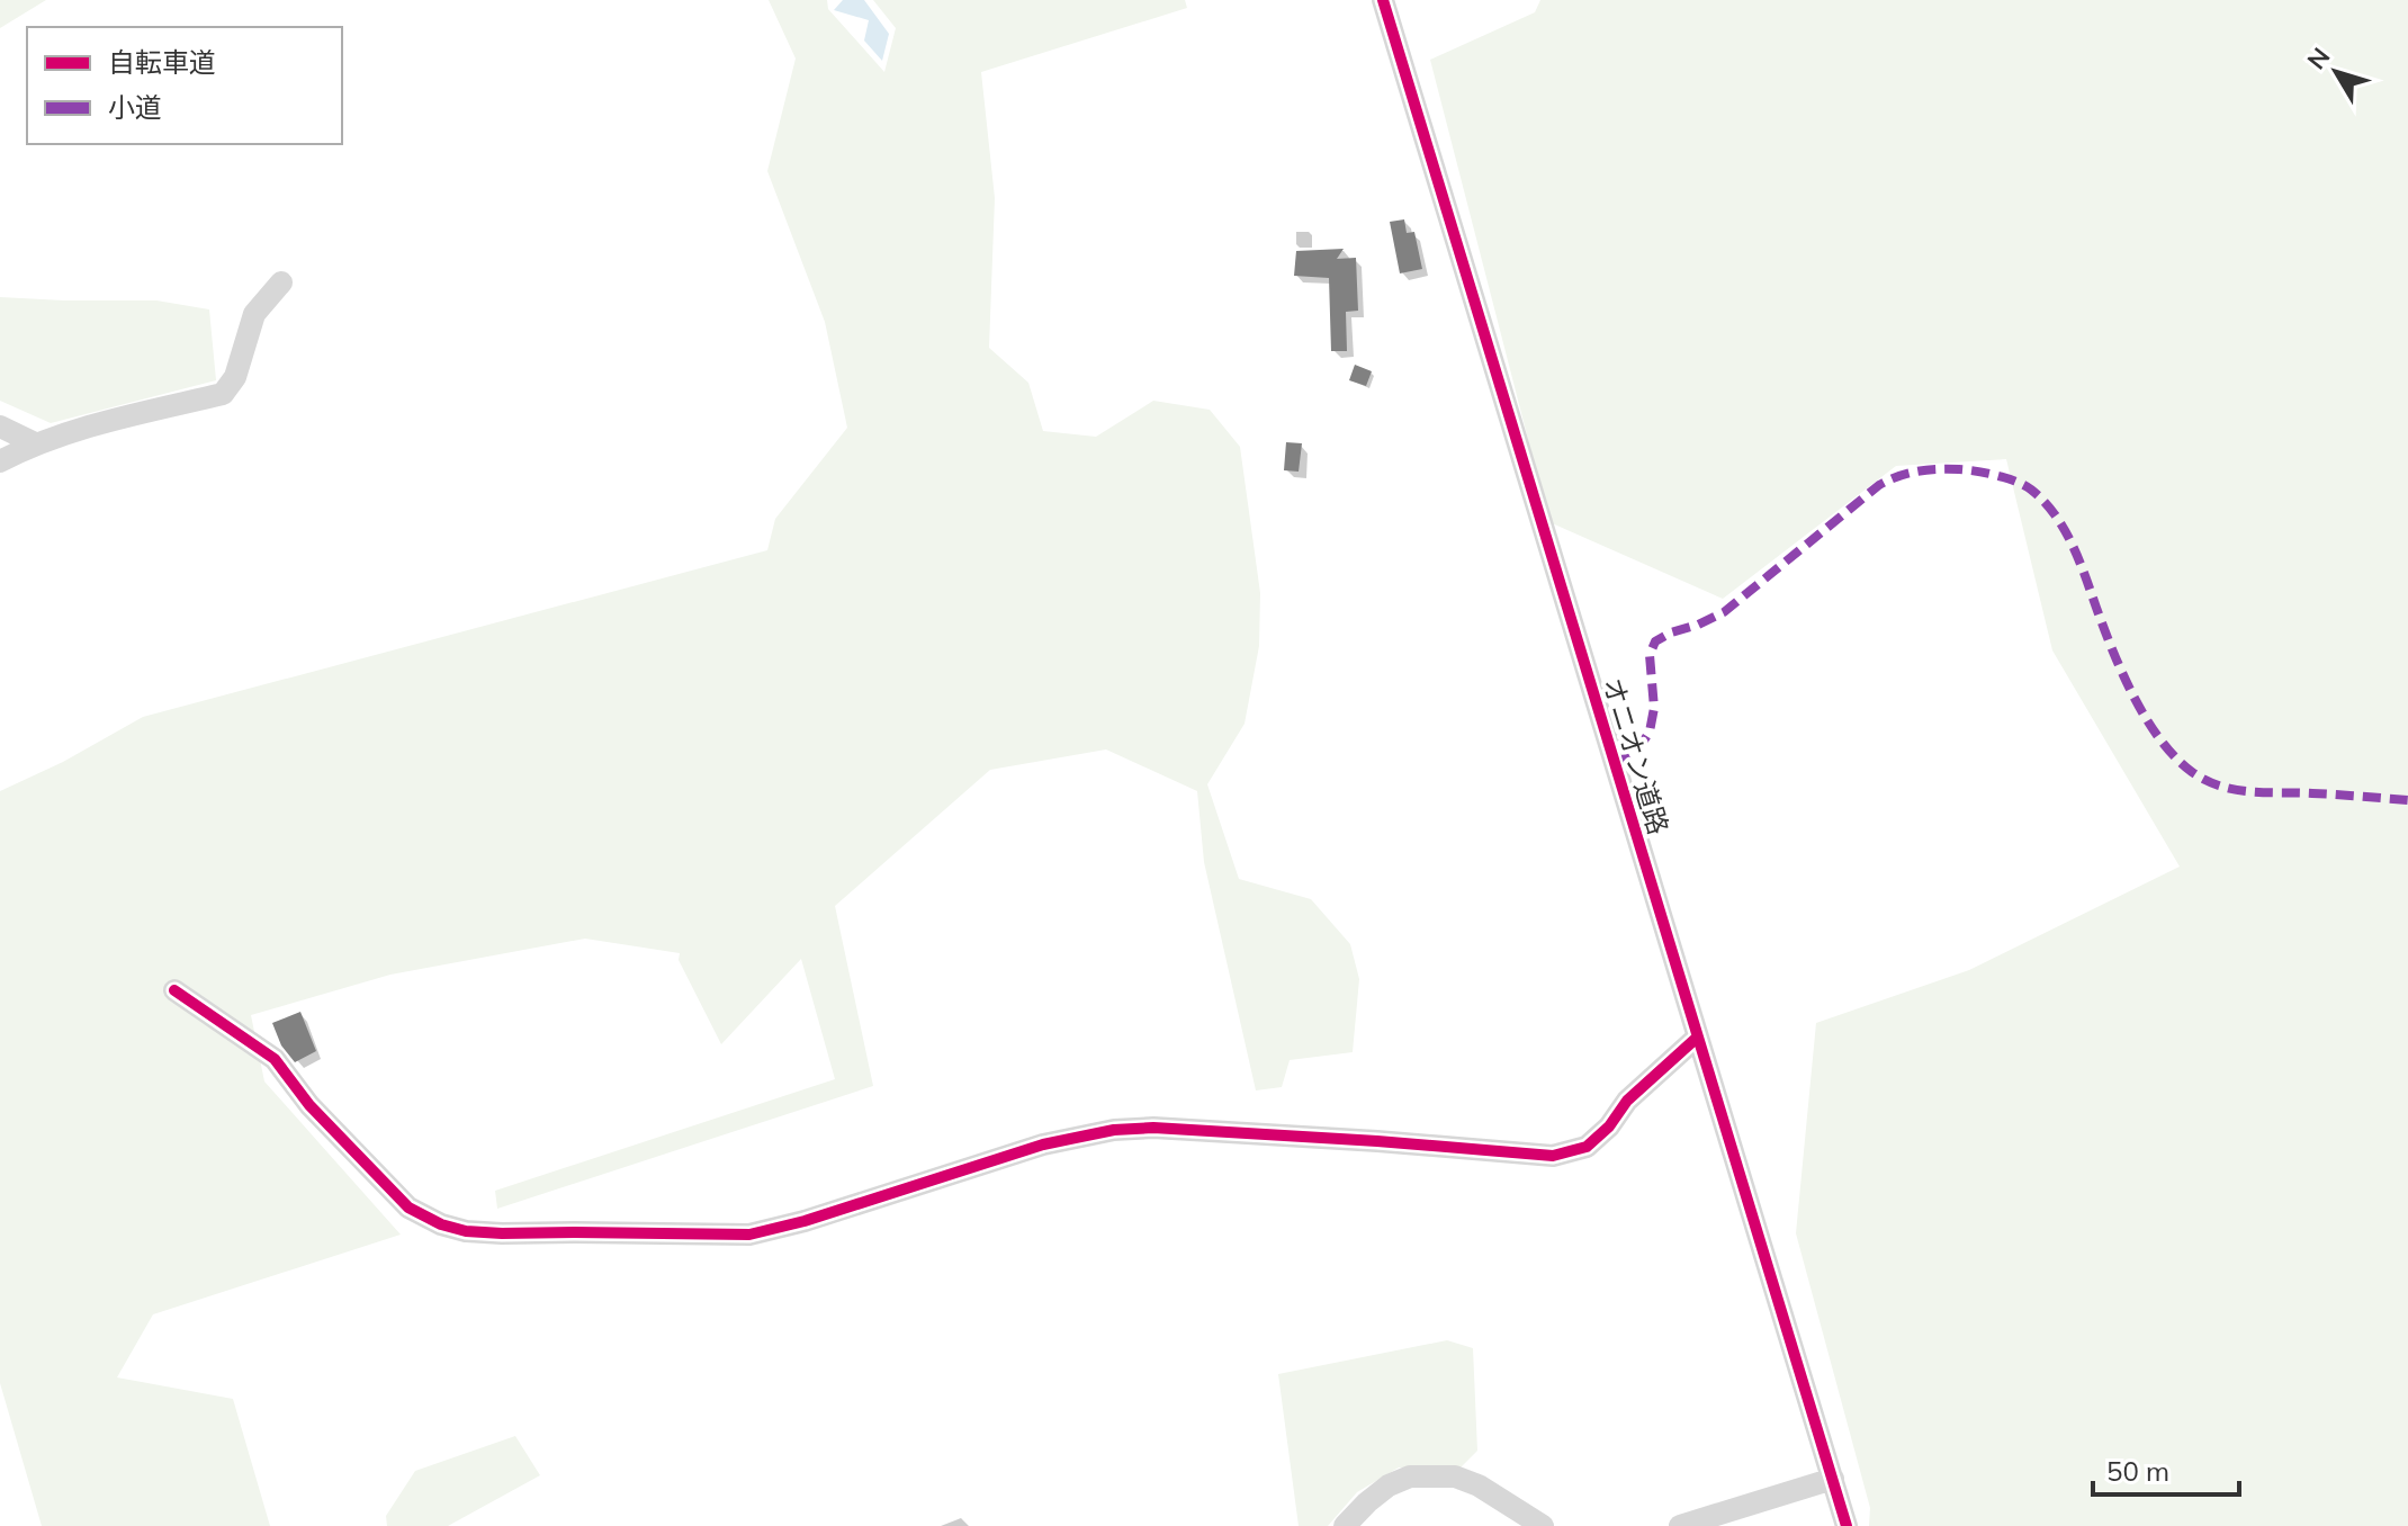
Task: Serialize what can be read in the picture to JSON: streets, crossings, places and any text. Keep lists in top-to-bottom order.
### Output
{
  "streets": {
    "street": ["オニオン道路"]
  },
  "legend": ["自転車道", "小道"],
  "scale_bar": "50 m",
  "north": "top left"
}
